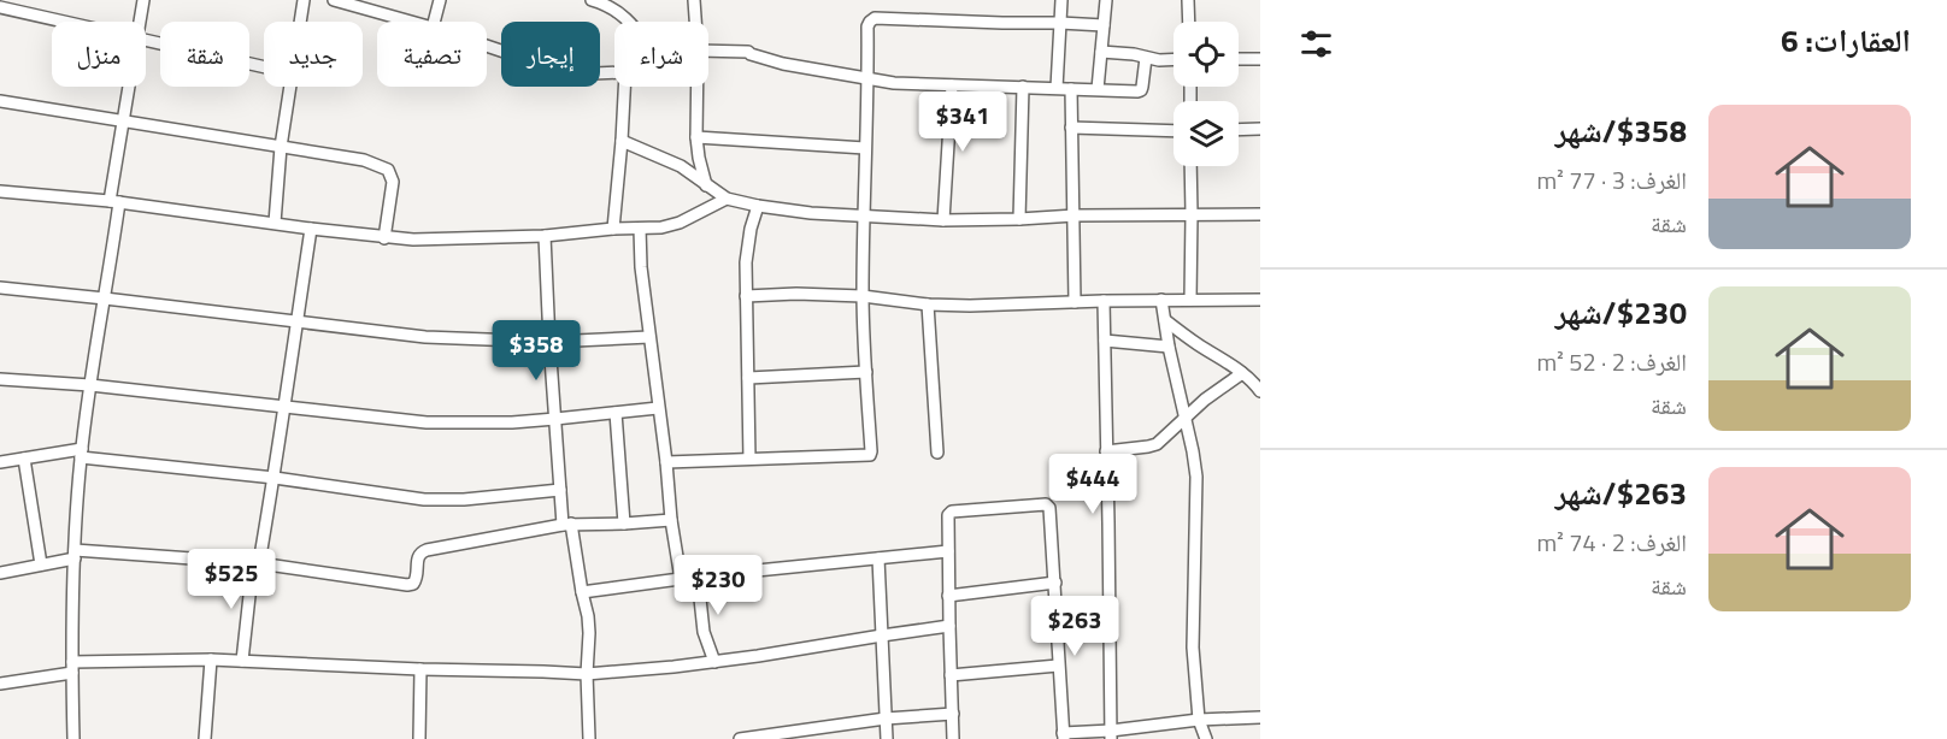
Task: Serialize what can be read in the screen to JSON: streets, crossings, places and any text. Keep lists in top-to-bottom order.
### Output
{
  "page": {
    "heading": "العقارات: 6",
    "chip": [
      "شراء",
      "إيجار",
      "تصفية",
      "جديد",
      "شقة",
      "منزل"
    ],
    "list": [
      {
        "name": "$358/شهر",
        "note": "الغرف: 3 · 77 m² · شقة"
      },
      {
        "name": "$230/شهر",
        "note": "الغرف: 2 · 52 m² · شقة"
      },
      {
        "name": "$263/شهر",
        "note": "الغرف: 2 · 74 m² · شقة"
      }
    ],
    "price": [
      "$341",
      "$358",
      "$444",
      "$525",
      "$230",
      "$263"
    ]
  }
}
